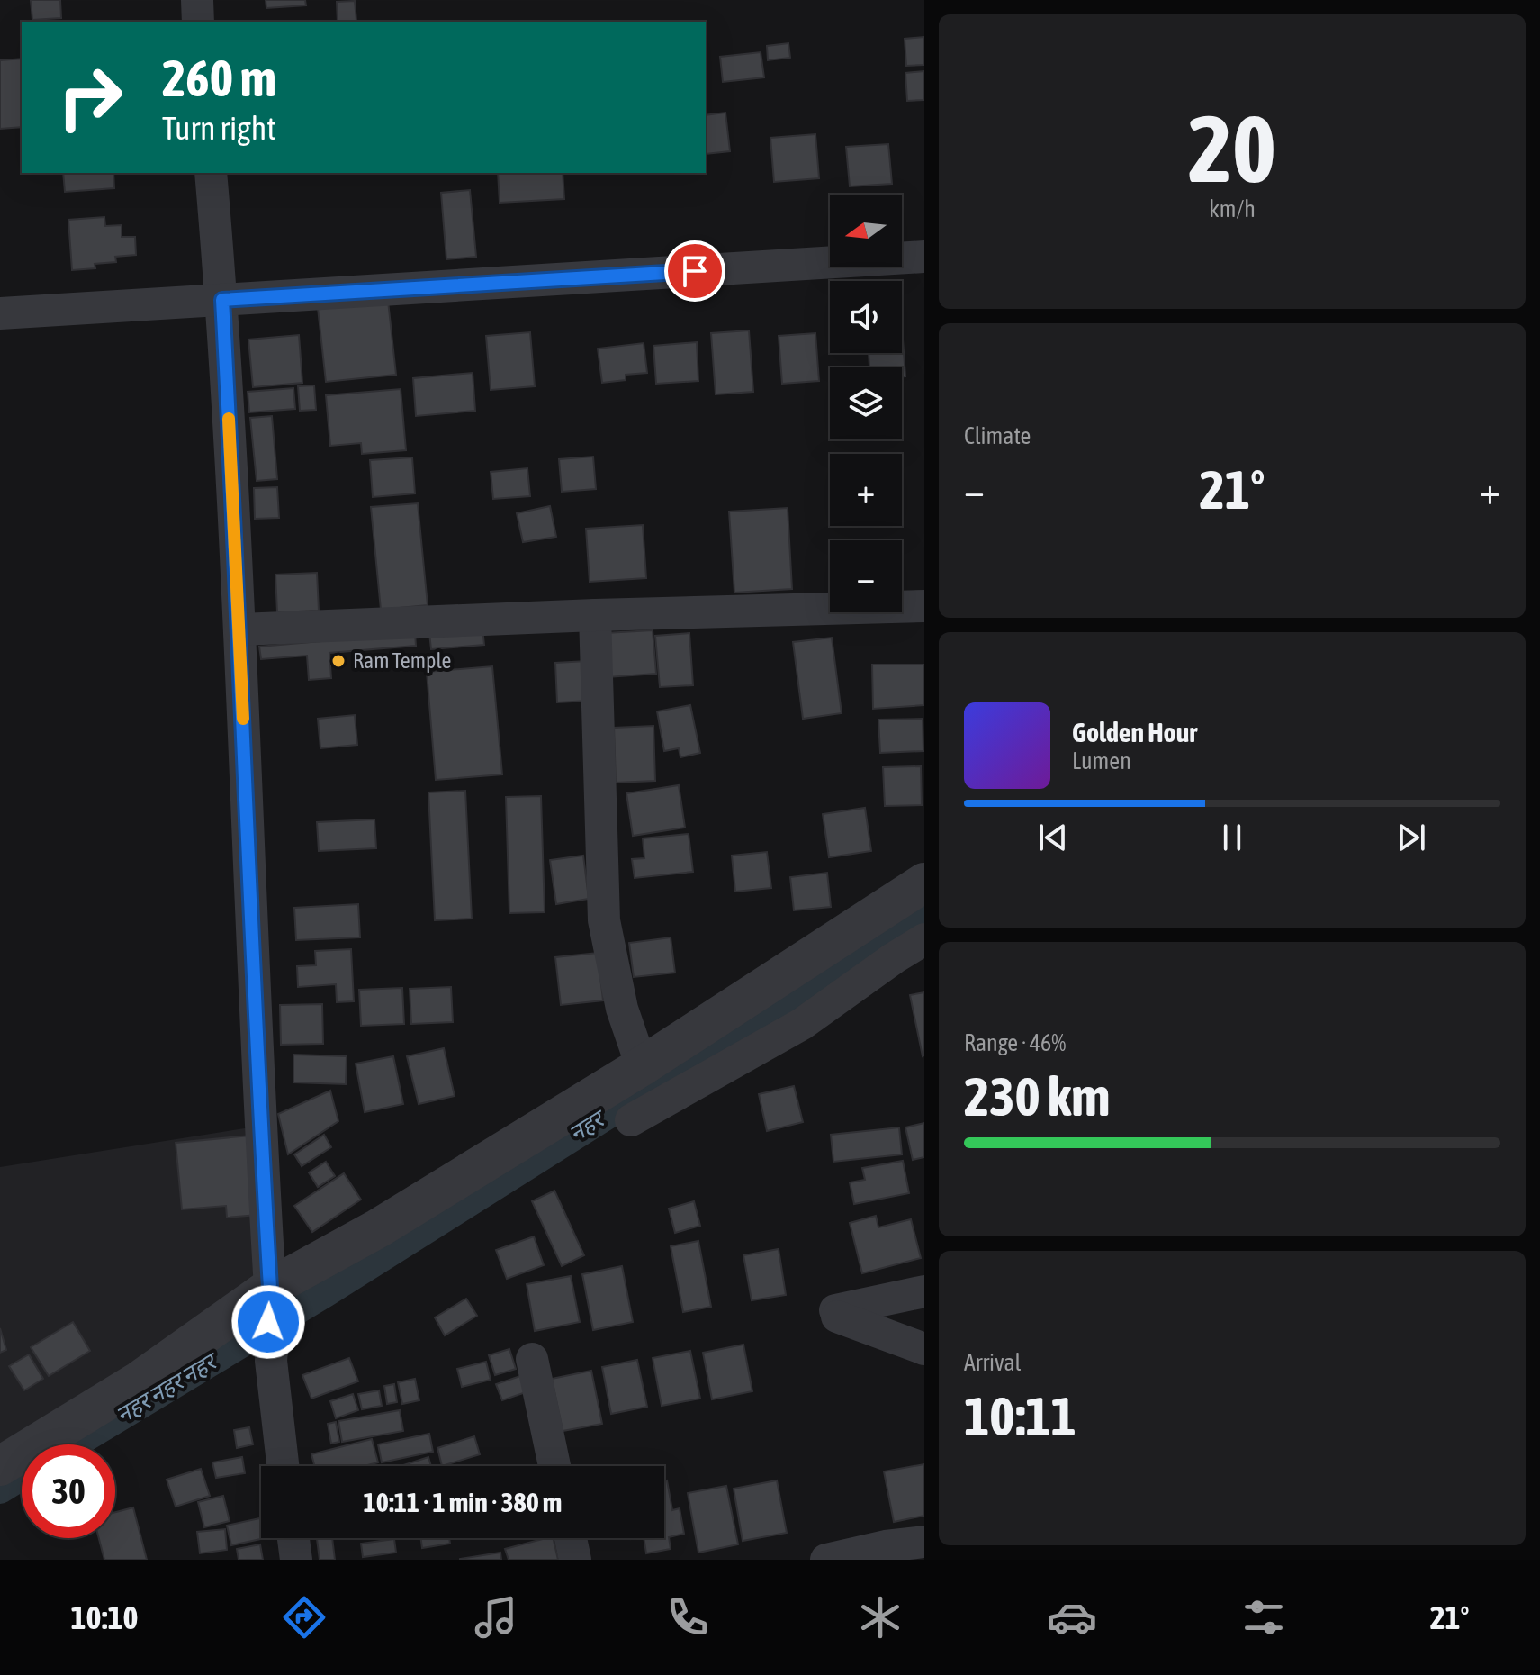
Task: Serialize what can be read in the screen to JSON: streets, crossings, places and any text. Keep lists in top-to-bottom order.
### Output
{
  "water": ["नहर", "नहर नहर नहर"],
  "places": ["Ram Temple"],
  "north": "left",
  "page": {
    "tile": [
      ["20", "km/h"],
      "Climate",
      ["Range · 46%", "230 km"],
      ["Arrival", "10:11"]
    ],
    "turn": ["260 m", "Turn right"],
    "map_buttons": ["+", "−"],
    "heat": ["−", "21°", "+"],
    "song": ["Golden Hour", "Lumen"],
    "limit": "30",
    "trip": "10:11 · 1 min · 380 m",
    "tabs": ["10:10", "21°"]
  }
}
